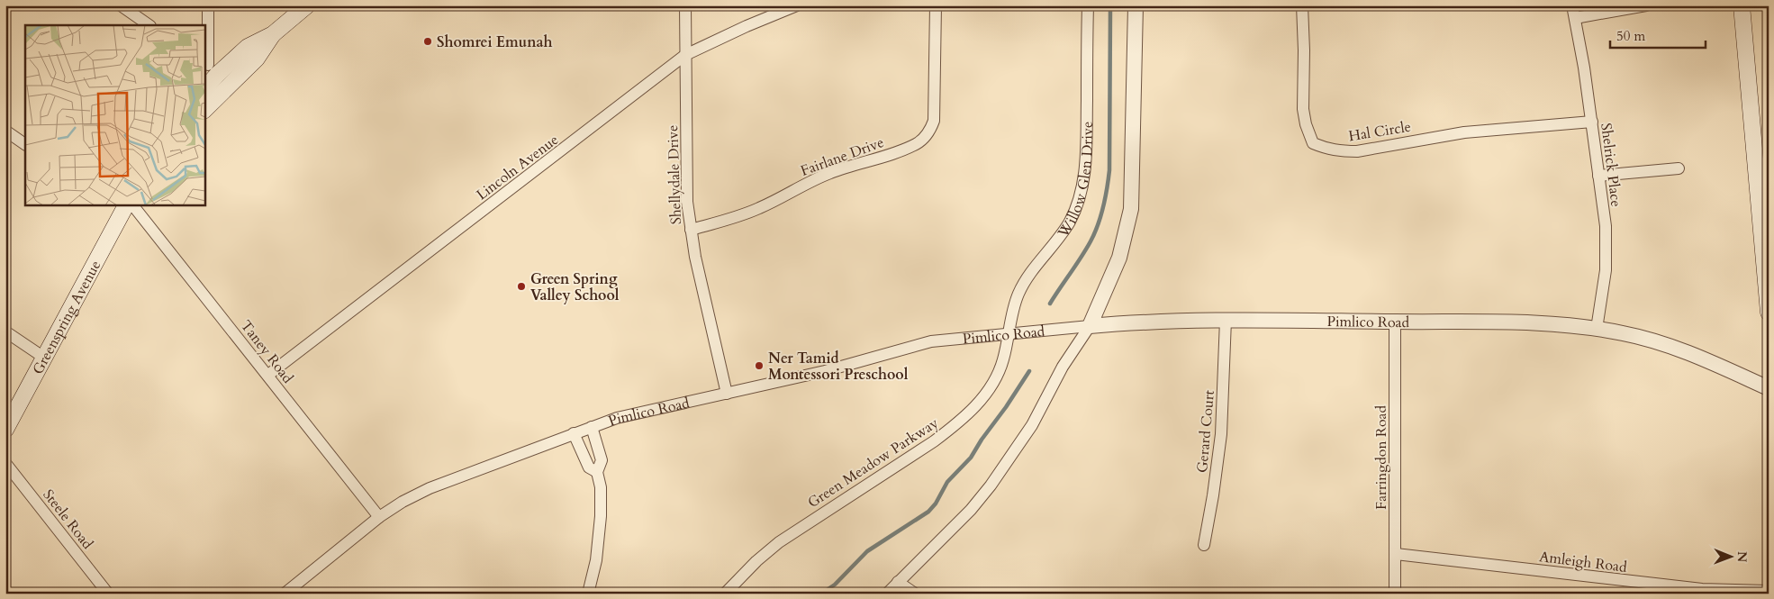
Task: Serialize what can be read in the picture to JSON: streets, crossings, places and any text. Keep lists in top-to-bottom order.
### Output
{
  "streets": {
    "main road": ["Greenspring Avenue"],
    "street": [
      "Hal Circle",
      "Fairlane Drive",
      "Shelrick Place",
      "Lincoln Avenue",
      "Shellydale Drive",
      "Willow Glen Drive",
      "Pimlico Road",
      "Taney Road",
      "Gerard Court",
      "Farringdon Road",
      "Green Meadow Parkway",
      "Steele Road",
      "Amleigh Road"
    ]
  },
  "crossings": [
    ["Hal Circle", "Shelrick Place"],
    ["Fairlane Drive", "Shellydale Drive"],
    ["Shelrick Place", "Pimlico Road"],
    ["Lincoln Avenue", "Shellydale Drive"],
    ["Lincoln Avenue", "Taney Road"],
    ["Shellydale Drive", "Pimlico Road"],
    ["Willow Glen Drive", "Pimlico Road"],
    ["Willow Glen Drive", "Green Meadow Parkway"],
    ["Greenspring Avenue", "Taney Road"],
    ["Pimlico Road", "Taney Road"],
    ["Pimlico Road", "Gerard Court"],
    ["Pimlico Road", "Farringdon Road"],
    ["Pimlico Road", "Green Meadow Parkway"],
    ["Farringdon Road", "Amleigh Road"]
  ],
  "places": ["Shomrei Emunah", "Green Spring Valley School", "Ner Tamid Montessori Preschool"],
  "scale_bar": "50 m",
  "north": "right"
}
